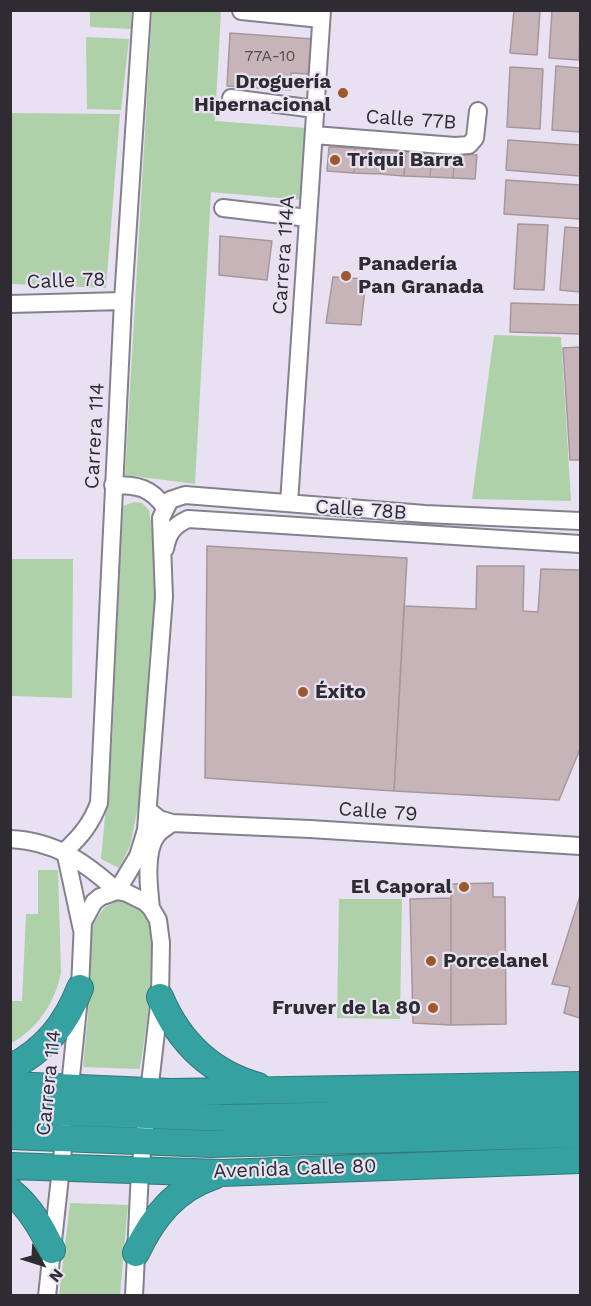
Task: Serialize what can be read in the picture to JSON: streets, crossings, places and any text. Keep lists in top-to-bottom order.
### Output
{
  "streets": {
    "highway": ["Avenida Calle 80"],
    "street": [
      "Calle 77B",
      "Carrera 114A",
      "Calle 78",
      "Carrera 114",
      "Calle 78B",
      "Calle 79"
    ]
  },
  "crossings": [
    ["Calle 77B", "Carrera 114A"],
    ["Carrera 114A", "Calle 78B"],
    ["Calle 78", "Carrera 114"],
    ["Carrera 114", "Calle 78B"],
    ["Carrera 114", "Avenida Calle 80"]
  ],
  "places": [
    "Droguería Hipernacional",
    "Triqui Barra",
    "Panadería Pan Granada",
    "Éxito",
    "El Caporal",
    "Porcelanel",
    "Fruver de la 80"
  ],
  "house_numbers": ["77A-10"],
  "north": "bottom right"
}
